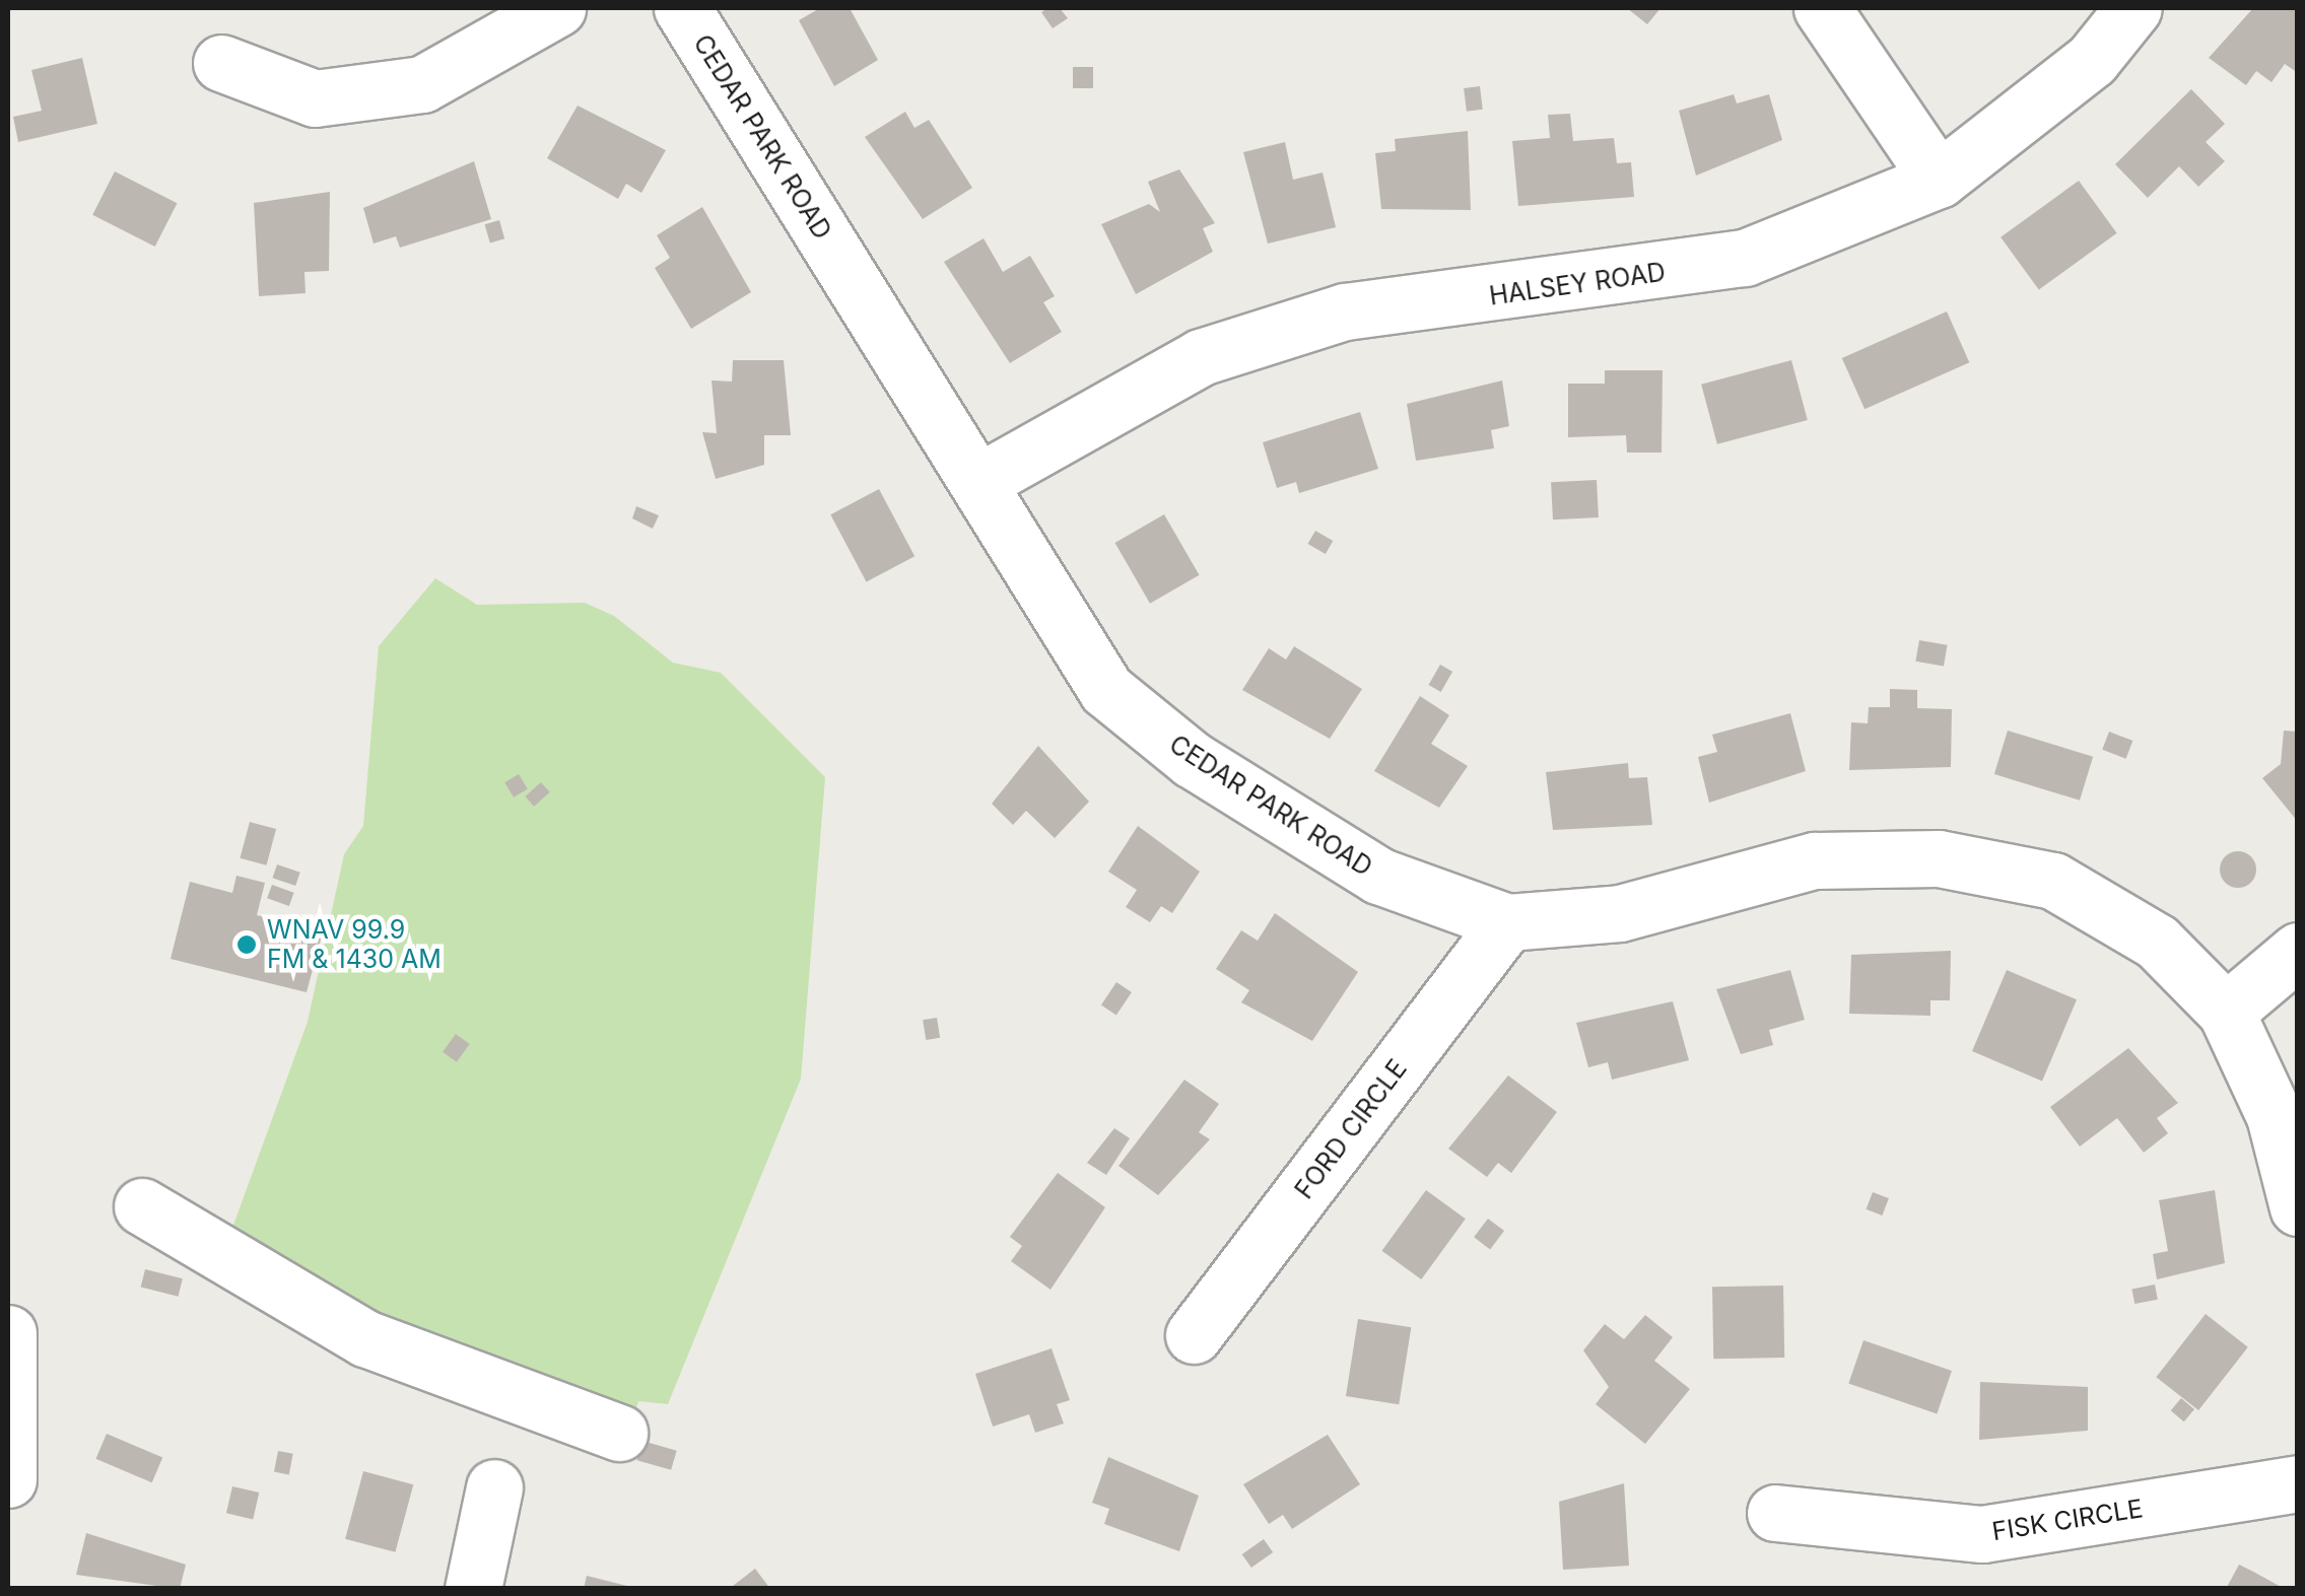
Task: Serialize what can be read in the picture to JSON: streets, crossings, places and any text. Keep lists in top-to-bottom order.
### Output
{
  "streets": {
    "street": [
      "CEDAR PARK ROAD",
      "HALSEY ROAD",
      "FORD CIRCLE",
      "FISK CIRCLE"
    ]
  },
  "crossings": [
    ["CEDAR PARK ROAD", "HALSEY ROAD"],
    ["CEDAR PARK ROAD", "FORD CIRCLE"]
  ],
  "places": ["WNAV 99.9 FM & 1430 AM"]
}
